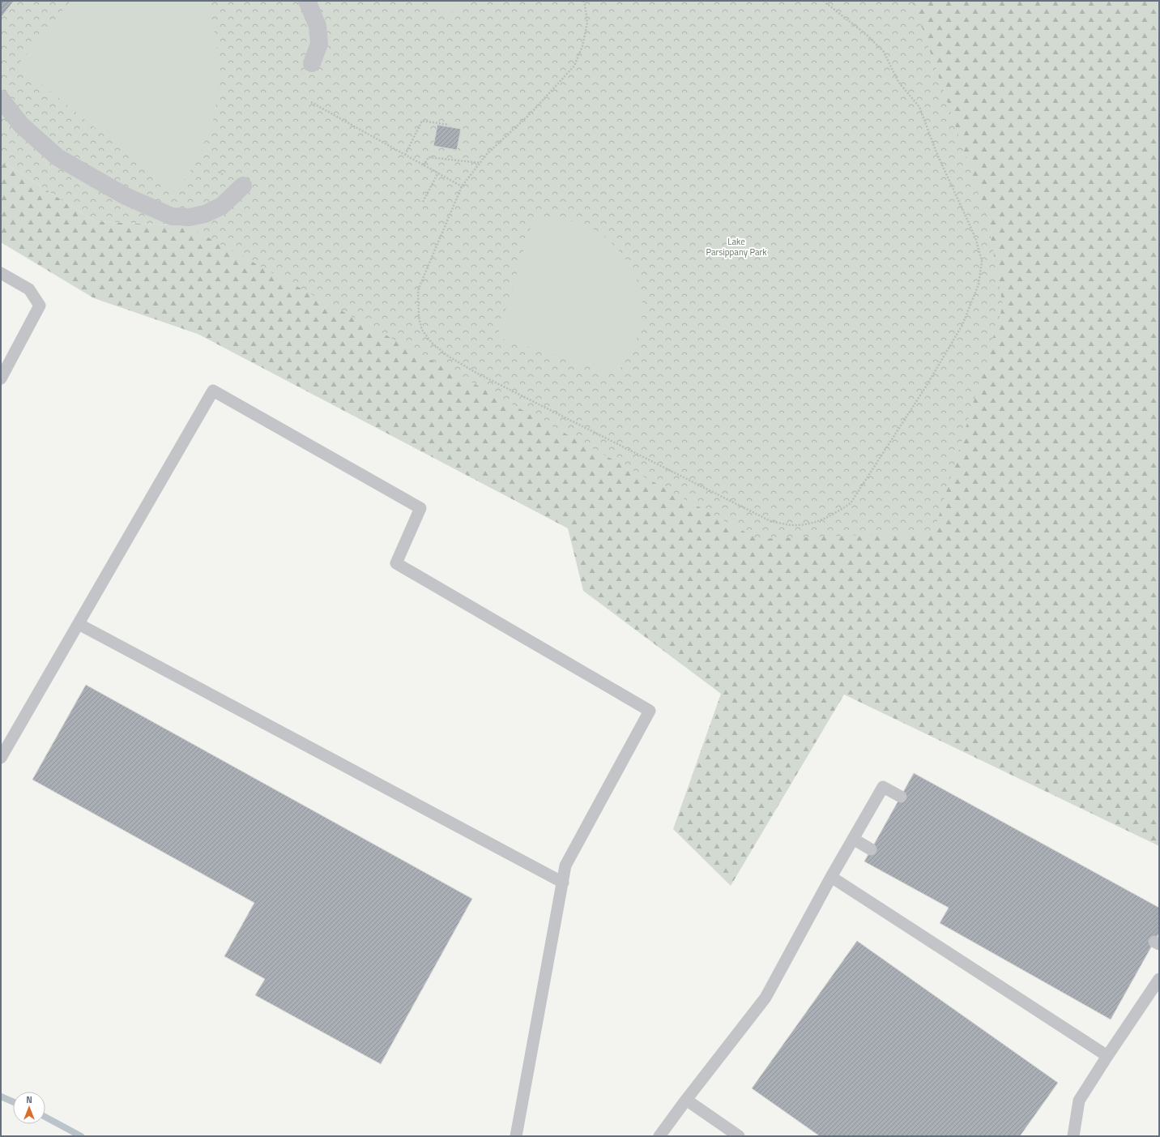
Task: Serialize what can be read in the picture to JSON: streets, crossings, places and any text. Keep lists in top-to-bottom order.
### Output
{
  "parks": ["Lake Parsippany Park"],
  "north": "top"
}
